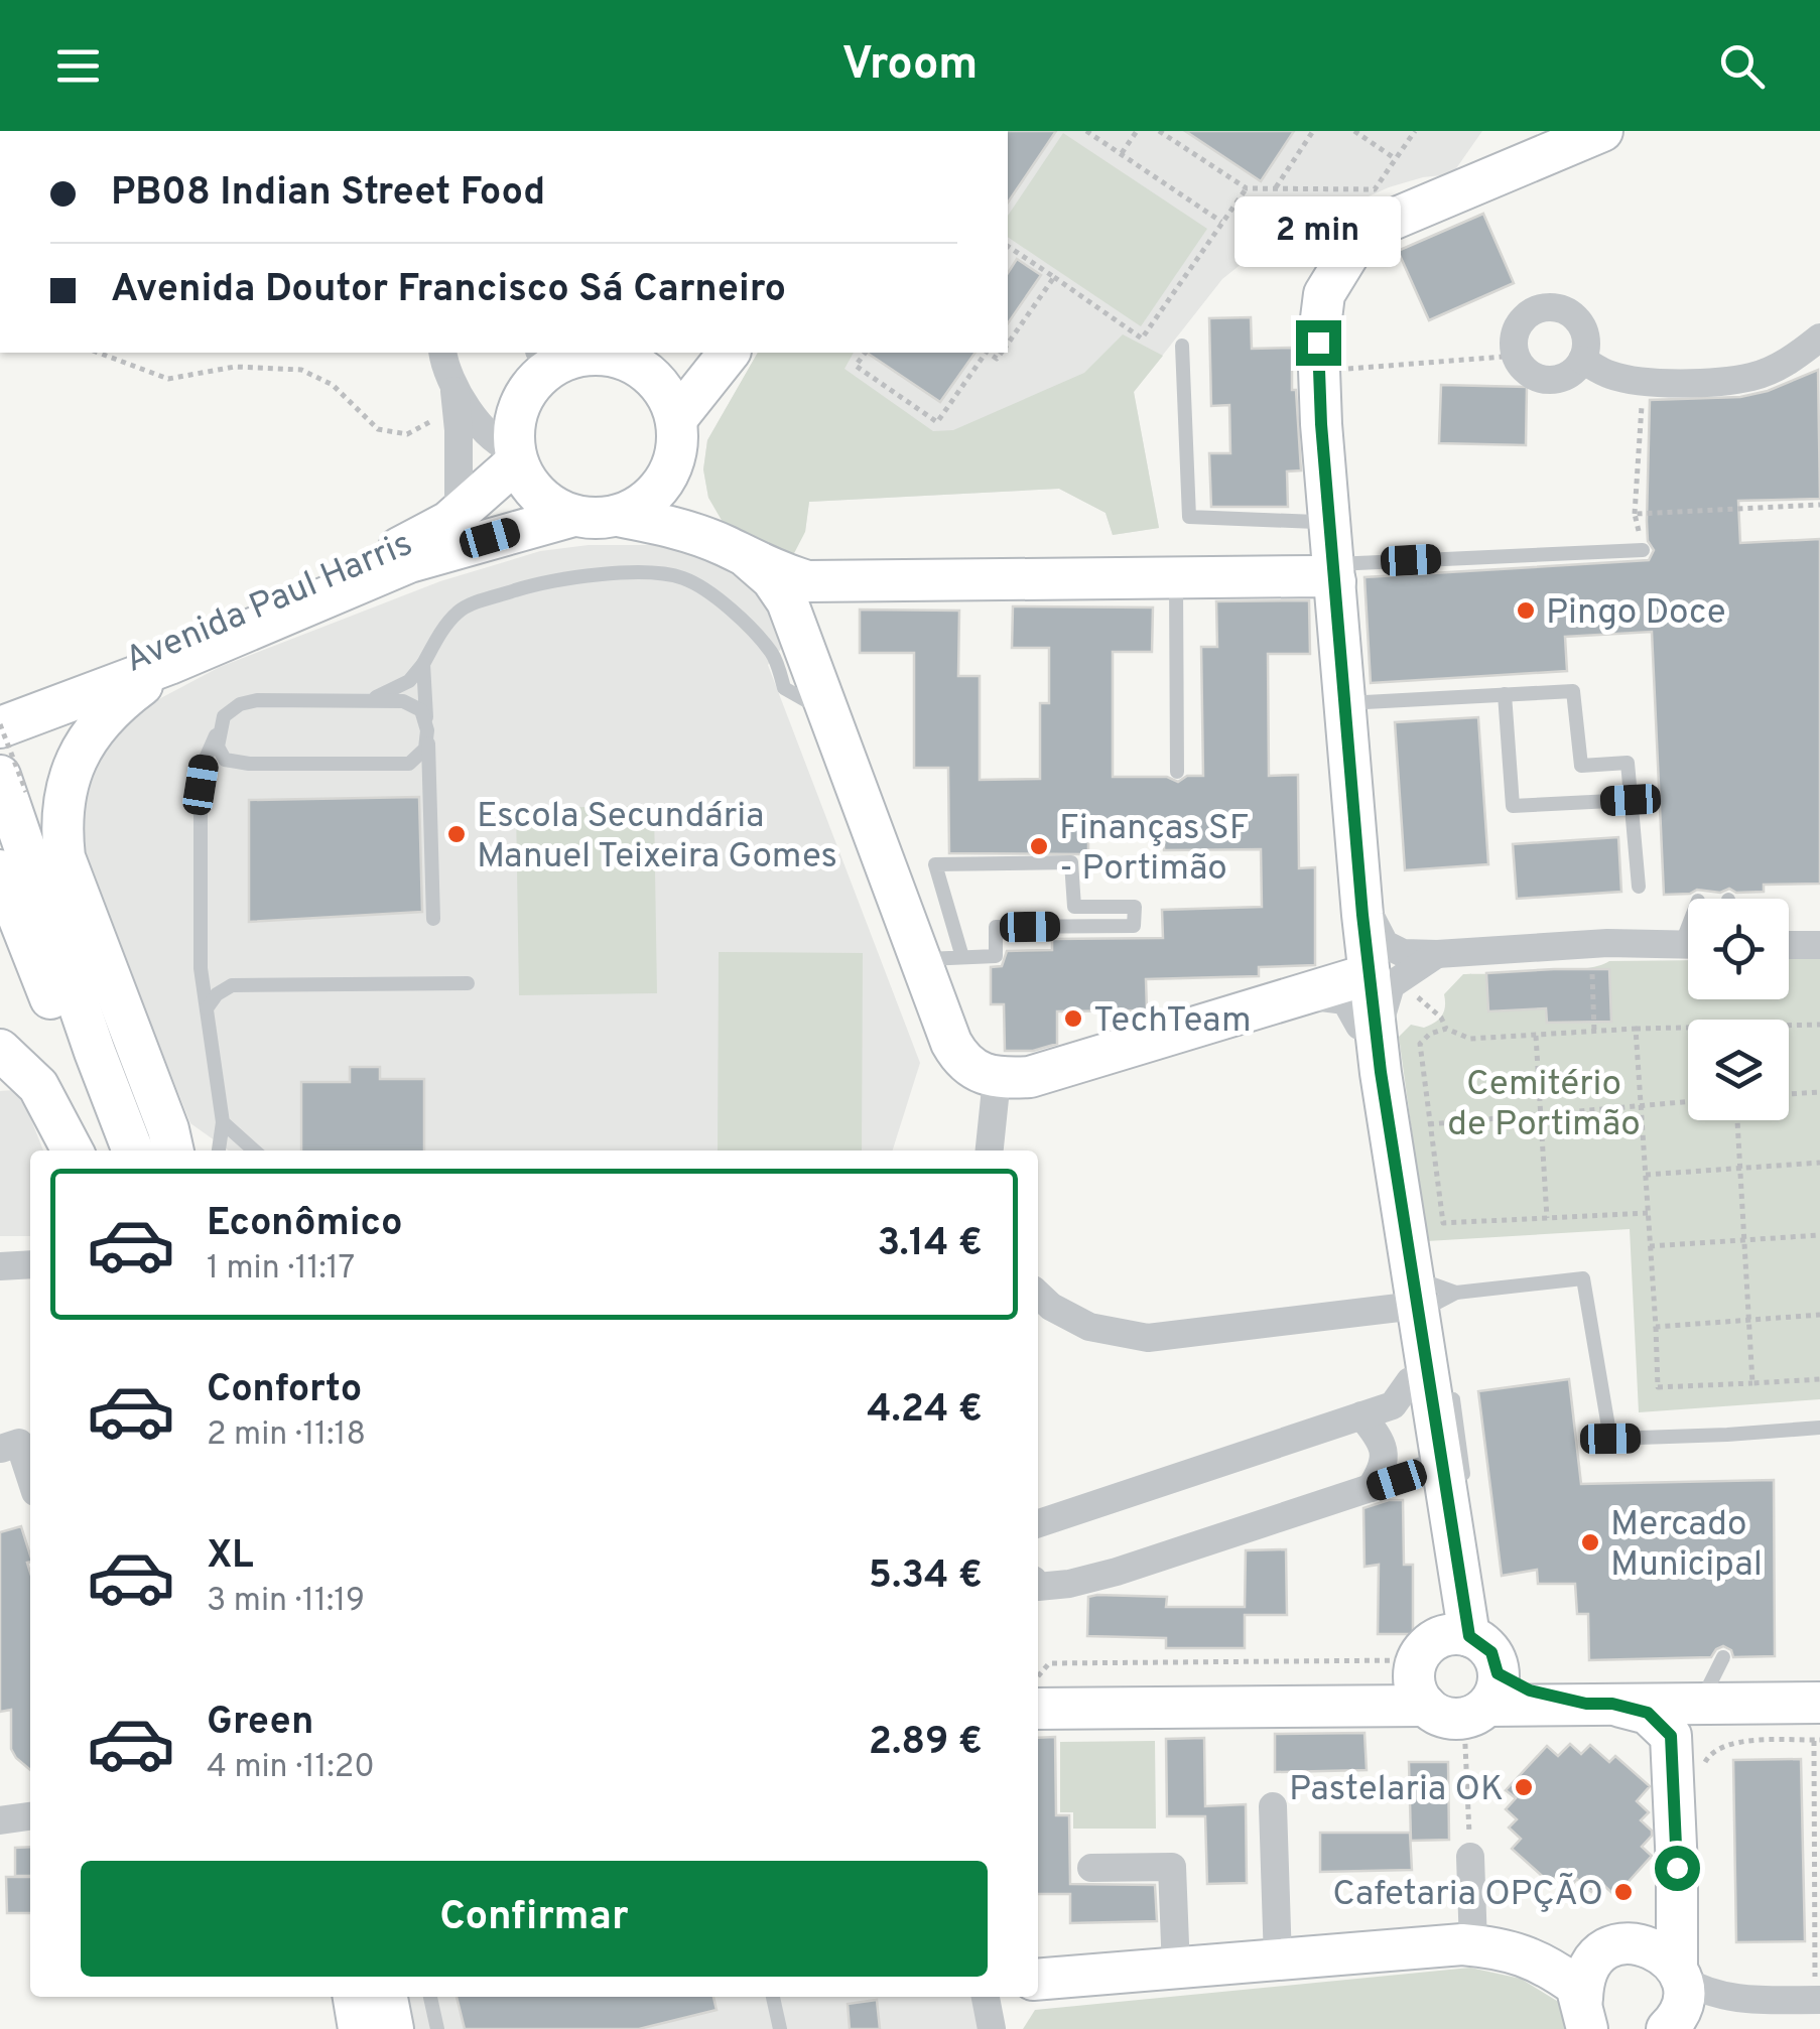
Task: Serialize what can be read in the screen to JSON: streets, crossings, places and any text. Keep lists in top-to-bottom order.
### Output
{
  "streets": {
    "street": ["Avenida Paul Harris"]
  },
  "parks": ["Cemitério de Portimão"],
  "places": [
    "Pingo Doce",
    "Escola Secundária Manuel Teixeira Gomes",
    "Finanças SF - Portimão",
    "TechTeam",
    "Mercado Municipal",
    "Pastelaria OK",
    "Cafetaria OPÇÃO"
  ],
  "page": {
    "header": "Vroom",
    "banner": ["PB08 Indian Street Food", "Avenida Doutor Francisco Sá Carneiro"],
    "bubble": "2 min",
    "list": [
      {
        "name": "Econômico",
        "note": "1 min · 11:17",
        "value": "3.14 €"
      },
      {
        "name": "Conforto",
        "note": "2 min · 11:18",
        "value": "4.24 €"
      },
      {
        "name": "XL",
        "note": "3 min · 11:19",
        "value": "5.34 €"
      },
      {
        "name": "Green",
        "note": "4 min · 11:20",
        "value": "2.89 €"
      }
    ],
    "buttons": "Confirmar"
  }
}
